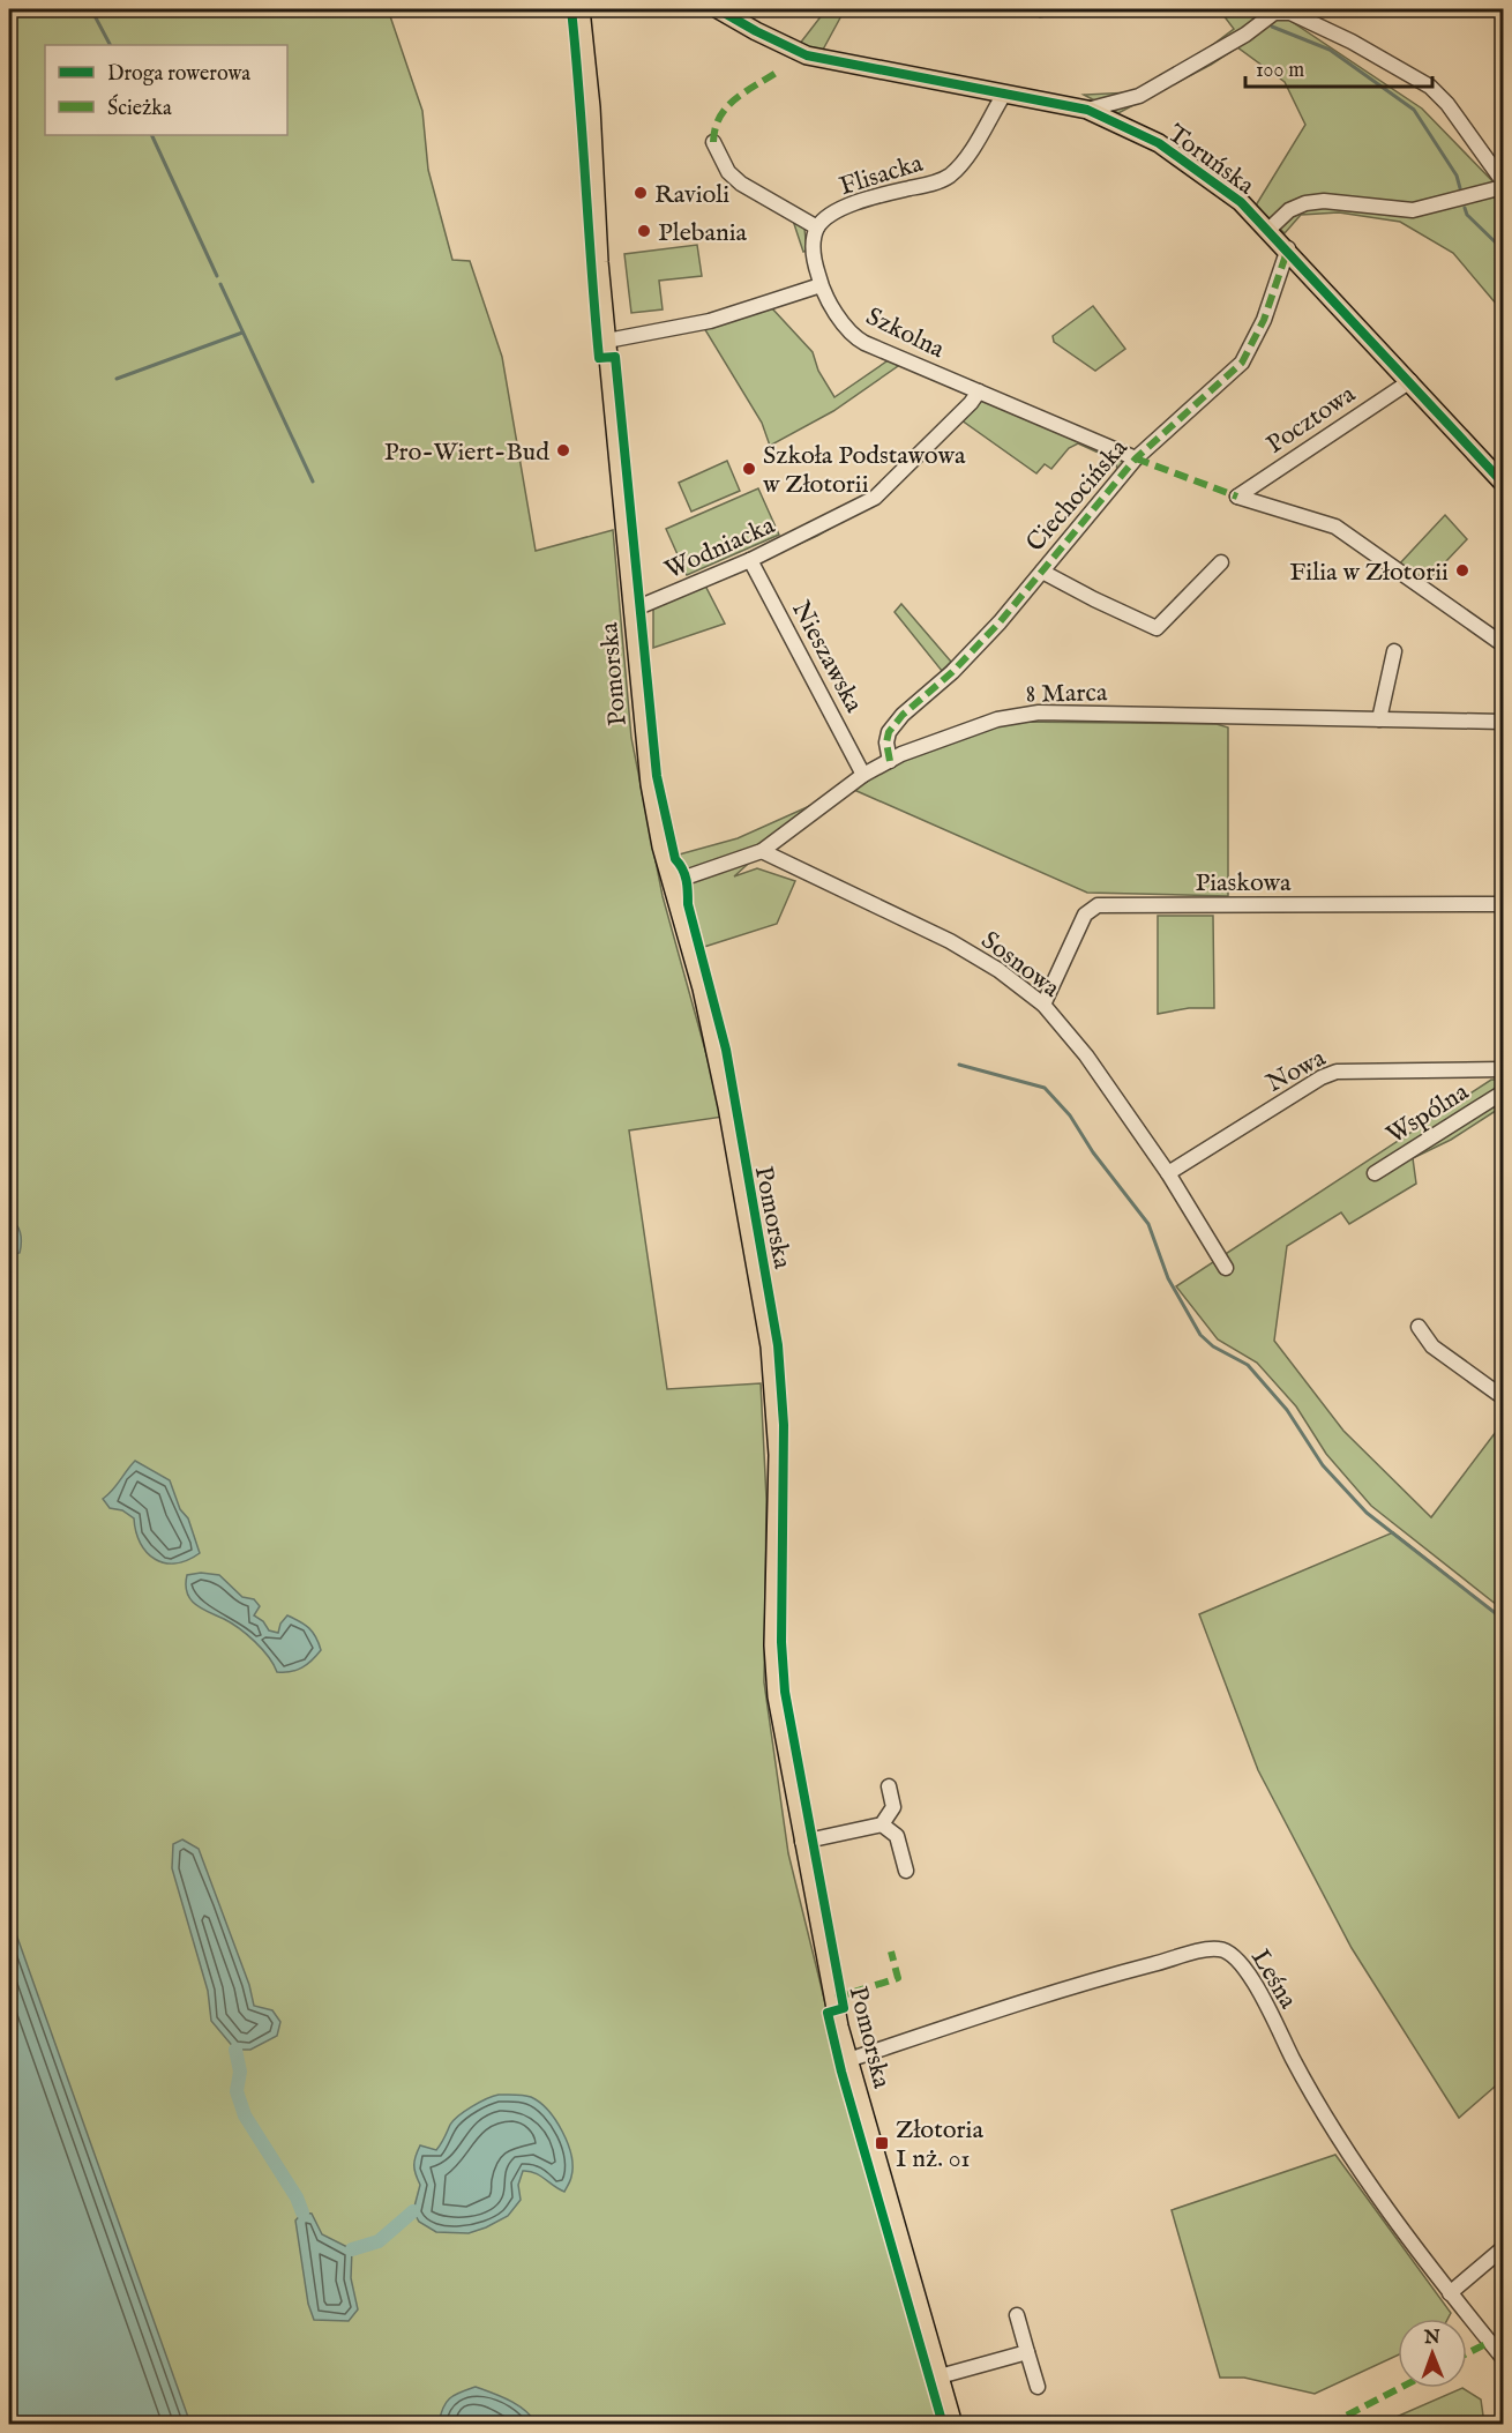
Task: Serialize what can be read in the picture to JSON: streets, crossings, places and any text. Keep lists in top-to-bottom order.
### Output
{
  "streets": {
    "main road": ["Toruńska", "Pomorska"],
    "street": [
      "Flisacka",
      "Szkolna",
      "Pocztowa",
      "Ciechocińska",
      "Wodniacka",
      "Nieszawska",
      "8 Marca",
      "Piaskowa",
      "Sosnowa",
      "Nowa",
      "Wspólna",
      "Leśna"
    ]
  },
  "crossings": [
    ["Toruńska", "Flisacka"],
    ["Toruńska", "Pocztowa"],
    ["Toruńska", "Ciechocińska"],
    ["Flisacka", "Szkolna"],
    ["Szkolna", "Ciechocińska"],
    ["Szkolna", "Wodniacka"],
    ["Ciechocińska", "8 Marca"],
    ["Wodniacka", "Nieszawska"],
    ["Wodniacka", "Pomorska"],
    ["Nieszawska", "8 Marca"],
    ["Pomorska", "8 Marca"],
    ["Pomorska", "Leśna"],
    ["8 Marca", "Sosnowa"],
    ["Piaskowa", "Sosnowa"],
    ["Sosnowa", "Nowa"]
  ],
  "places": {
    "other": [
      "Ravioli",
      "Plebania",
      "Pro-Wiert-Bud",
      "Szkoła Podstawowa w Złotorii",
      "Filia w Złotorii"
    ],
    "transit": ["Złotoria I nż. 01"]
  },
  "legend": ["Droga rowerowa", "Ścieżka"],
  "scale_bar": "100 m",
  "north": "top"
}
